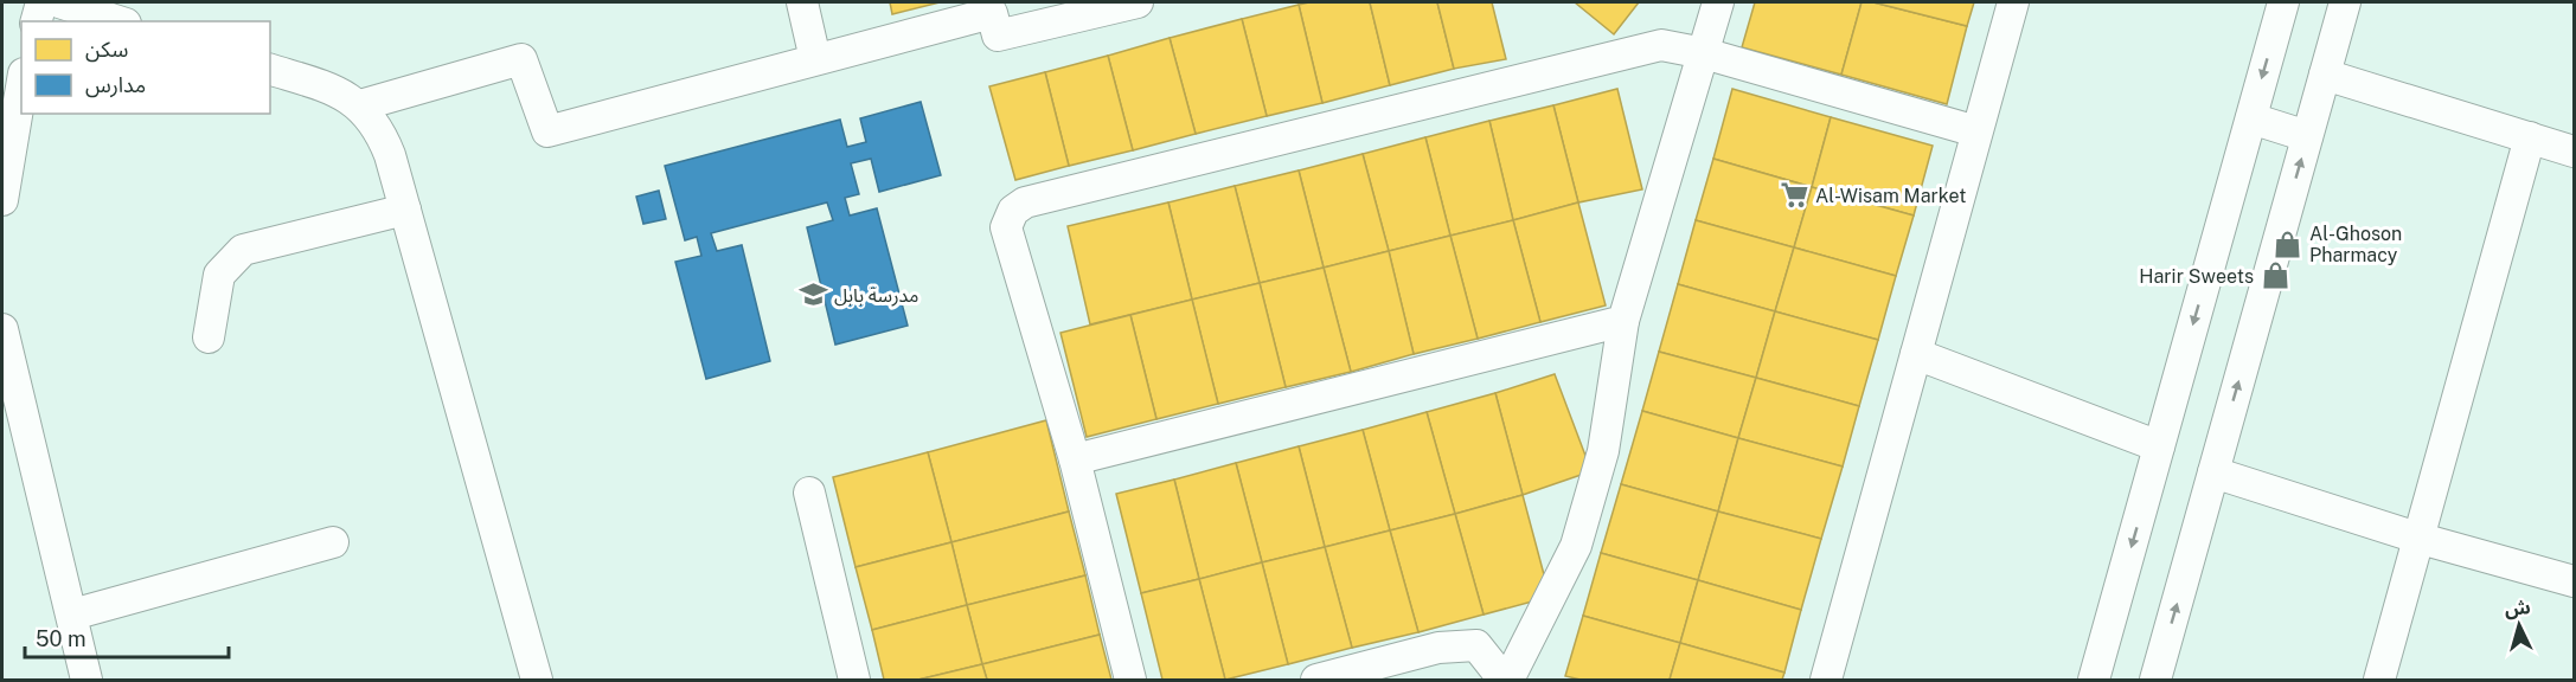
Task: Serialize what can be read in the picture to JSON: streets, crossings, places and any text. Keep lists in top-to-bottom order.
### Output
{
  "places": {
    "supermarket": ["Al-Wisam Market"],
    "shop": ["Al-Ghoson Pharmacy", "Harir Sweets"],
    "school or university": ["مدرسة بابل"]
  },
  "legend": ["سكن", "مدارس"],
  "scale_bar": "50 m",
  "north": "top"
}
